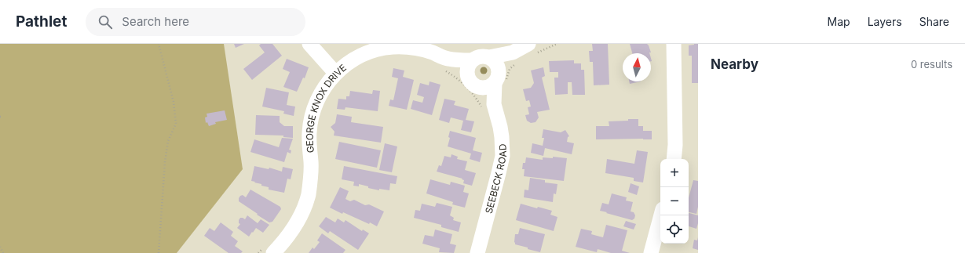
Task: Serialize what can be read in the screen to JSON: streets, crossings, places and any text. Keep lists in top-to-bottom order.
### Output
{
  "streets": {
    "street": ["GEORGE KNOX DRIVE", "SEEBECK ROAD"]
  },
  "crossings": [
    ["GEORGE KNOX DRIVE", "SEEBECK ROAD"]
  ],
  "north": "top",
  "page": {
    "header": "Pathlet",
    "search": "Search here",
    "nav": ["Map", "Layers", "Share"],
    "heading": ["Nearby", "0 results"],
    "map_buttons": ["+", "−"]
  }
}
